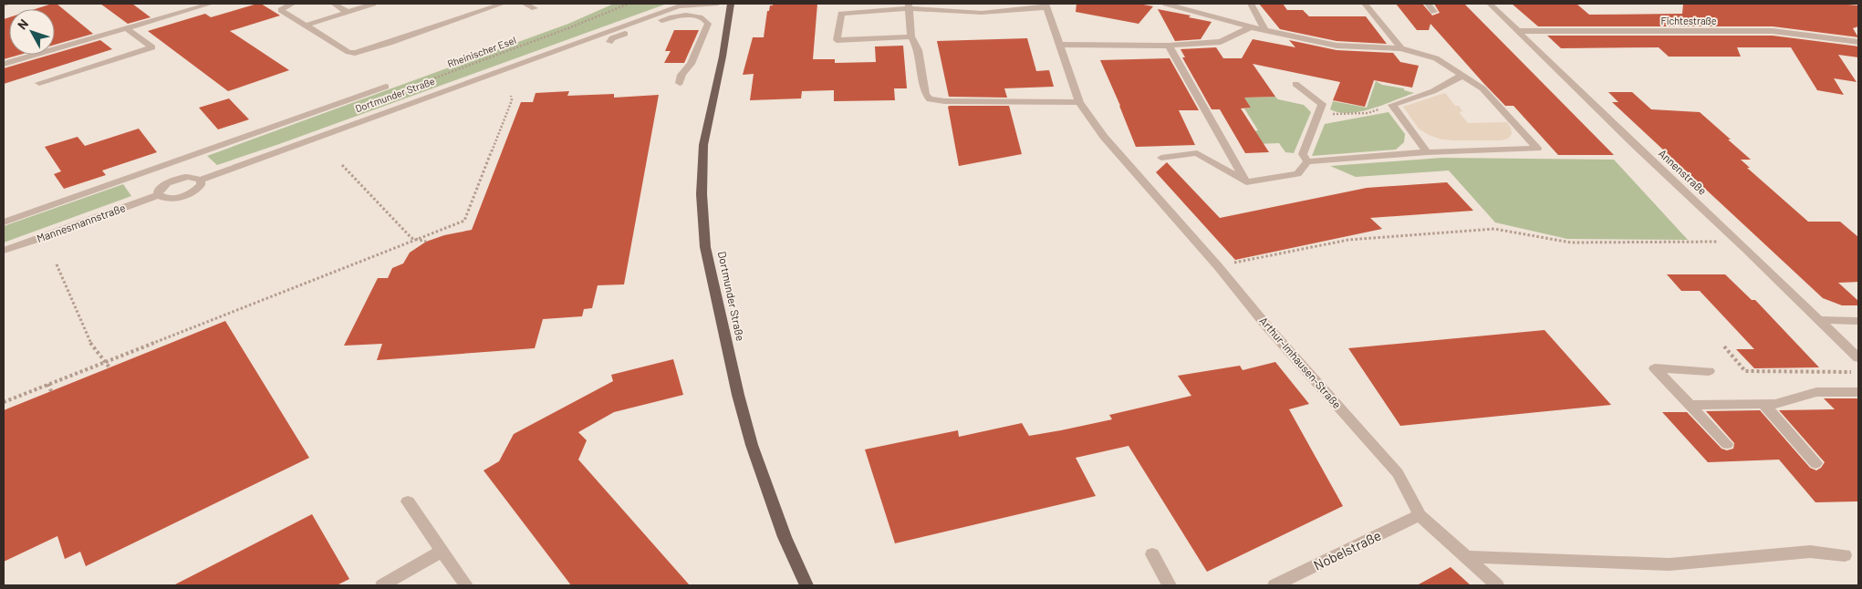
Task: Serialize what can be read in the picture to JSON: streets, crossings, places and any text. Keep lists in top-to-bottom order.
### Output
{
  "streets": {
    "main road": ["Dortmunder Straße"],
    "street": [
      "Fichtestraße",
      "Annenstraße",
      "Mannesmannstraße",
      "Arthur-Imhausen-Straße",
      "Nobelstraße"
    ],
    "path": ["Rheinischer Esel"]
  },
  "crossings": [
    ["Fichtestraße", "Annenstraße"],
    ["Arthur-Imhausen-Straße", "Nobelstraße"]
  ],
  "north": "top left"
}
